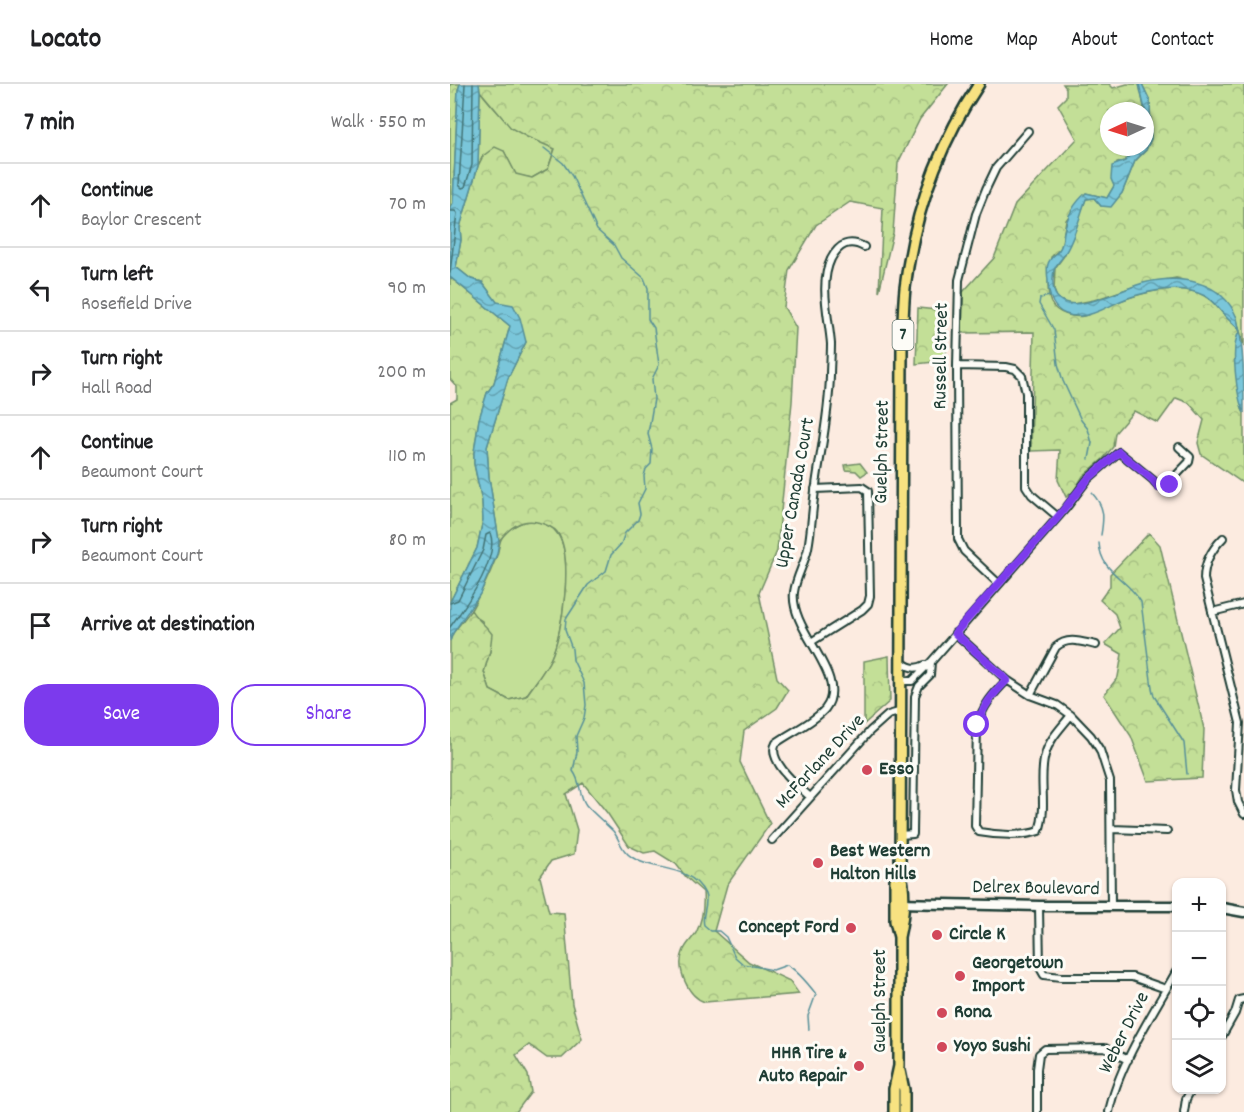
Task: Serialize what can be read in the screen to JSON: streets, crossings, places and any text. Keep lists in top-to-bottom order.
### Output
{
  "streets": {
    "main road": ["7", "Guelph Street"],
    "street": [
      "Russell Street",
      "Upper Canada Court",
      "McFarlane Drive",
      "Delrex Boulevard",
      "Weber Drive"
    ]
  },
  "crossings": [
    ["Guelph Street", "McFarlane Drive"],
    ["Guelph Street", "Delrex Boulevard"],
    ["Upper Canada Court", "McFarlane Drive"]
  ],
  "places": [
    "Esso",
    "Best Western Halton Hills",
    "Concept Ford",
    "Circle K",
    "Georgetown Import",
    "Rona",
    "Yoyo Sushi",
    "HHR Tire & Auto Repair"
  ],
  "north": "left",
  "page": {
    "header": "Locato",
    "nav": [
      "Home",
      "Map",
      "About",
      "Contact"
    ],
    "heading": ["7 min", "Walk · 550 m"],
    "list": [
      ["Continue", "Baylor Crescent", "70 m"],
      ["Turn left", "Rosefield Drive", "90 m"],
      ["Turn right", "Hall Road", "200 m"],
      ["Continue", "Beaumont Court", "110 m"],
      ["Turn right", "Beaumont Court", "80 m"],
      "Arrive at destination"
    ],
    "buttons": ["Save", "Share"],
    "map_buttons": ["+", "−"]
  }
}
